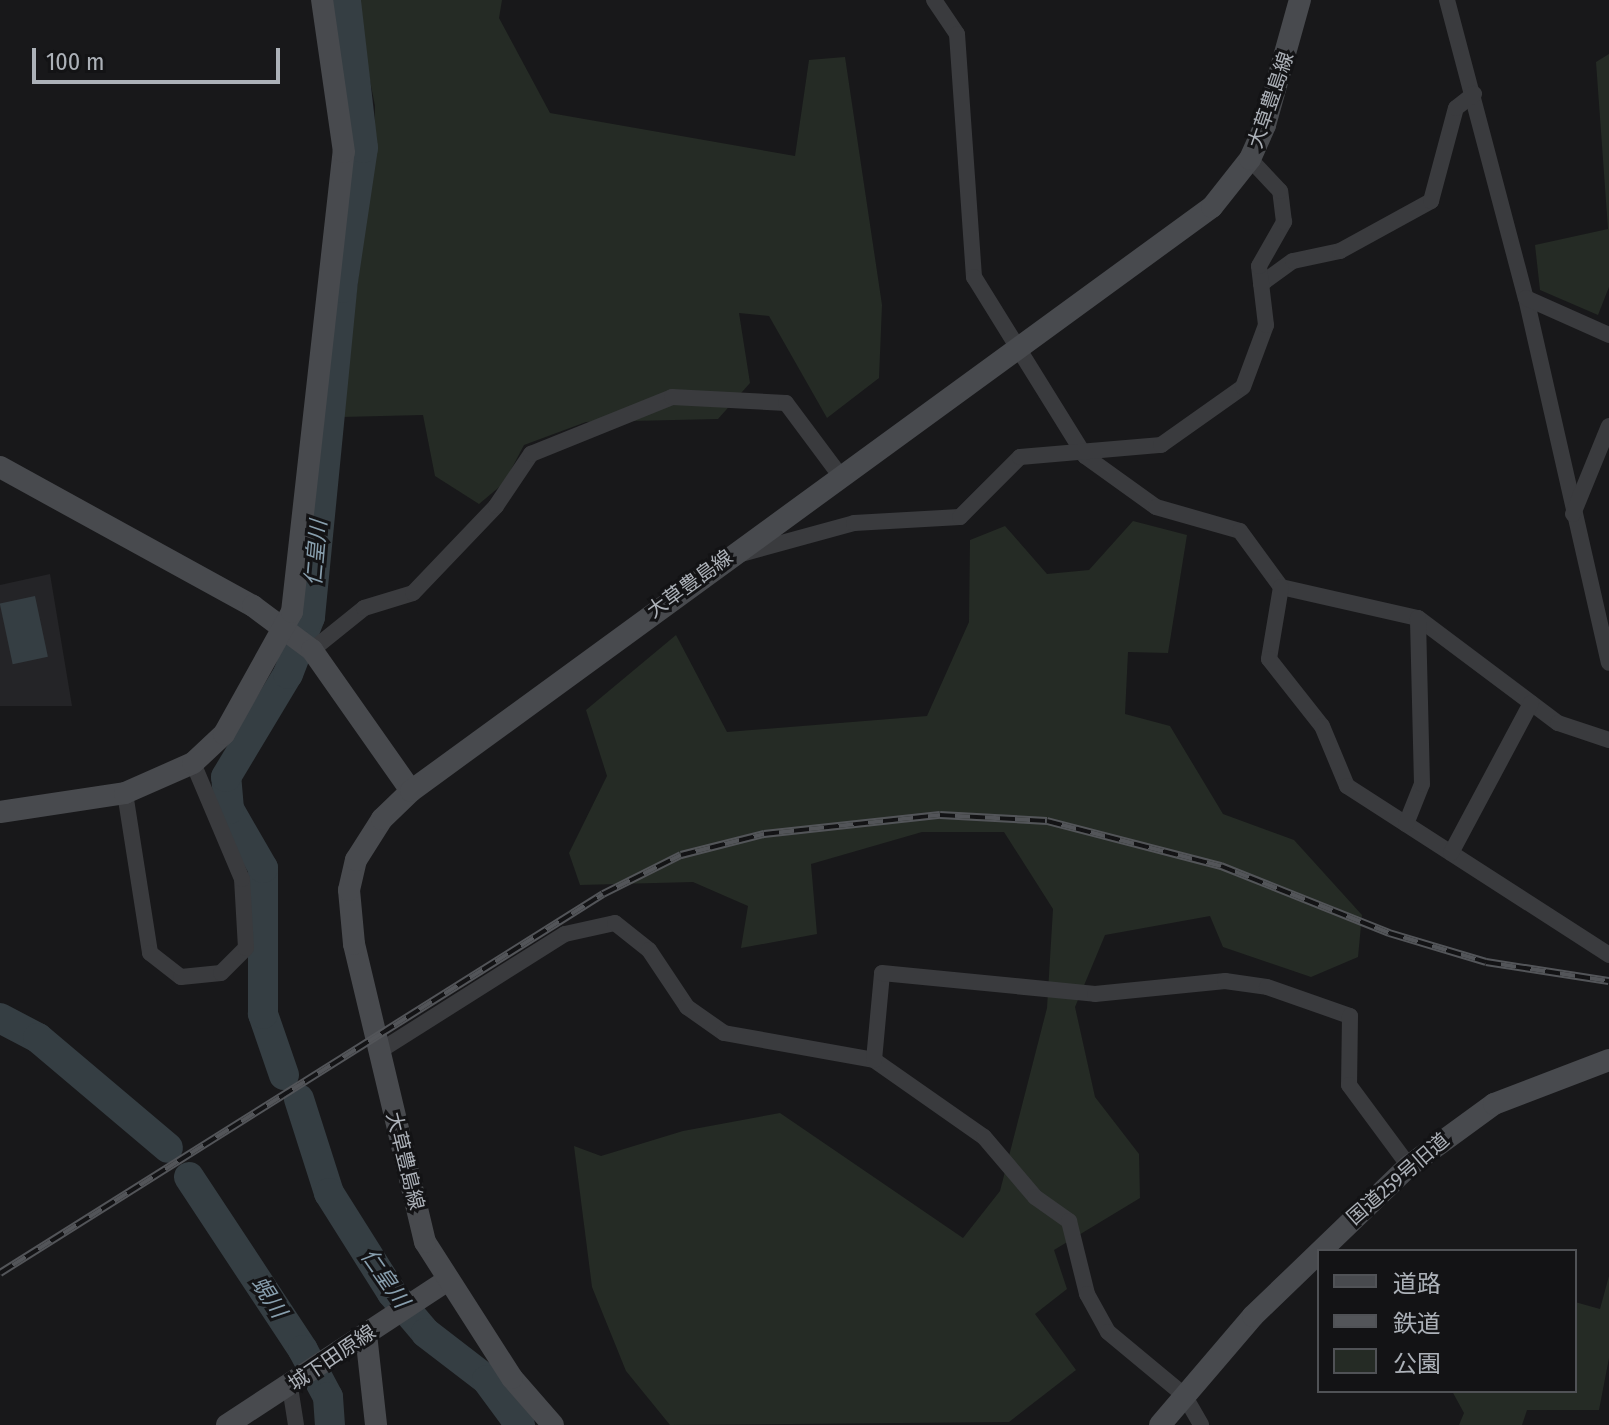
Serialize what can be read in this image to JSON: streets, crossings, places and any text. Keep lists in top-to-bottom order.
{
  "streets": {
    "street": ["大草豊島線", "国道259号旧道", "城下田原線"]
  },
  "crossings": [
    ["大草豊島線", "城下田原線"]
  ],
  "water": ["仁皇川", "蜆川"],
  "legend": ["道路", "鉄道", "公園"],
  "scale_bar": "100 m"
}
